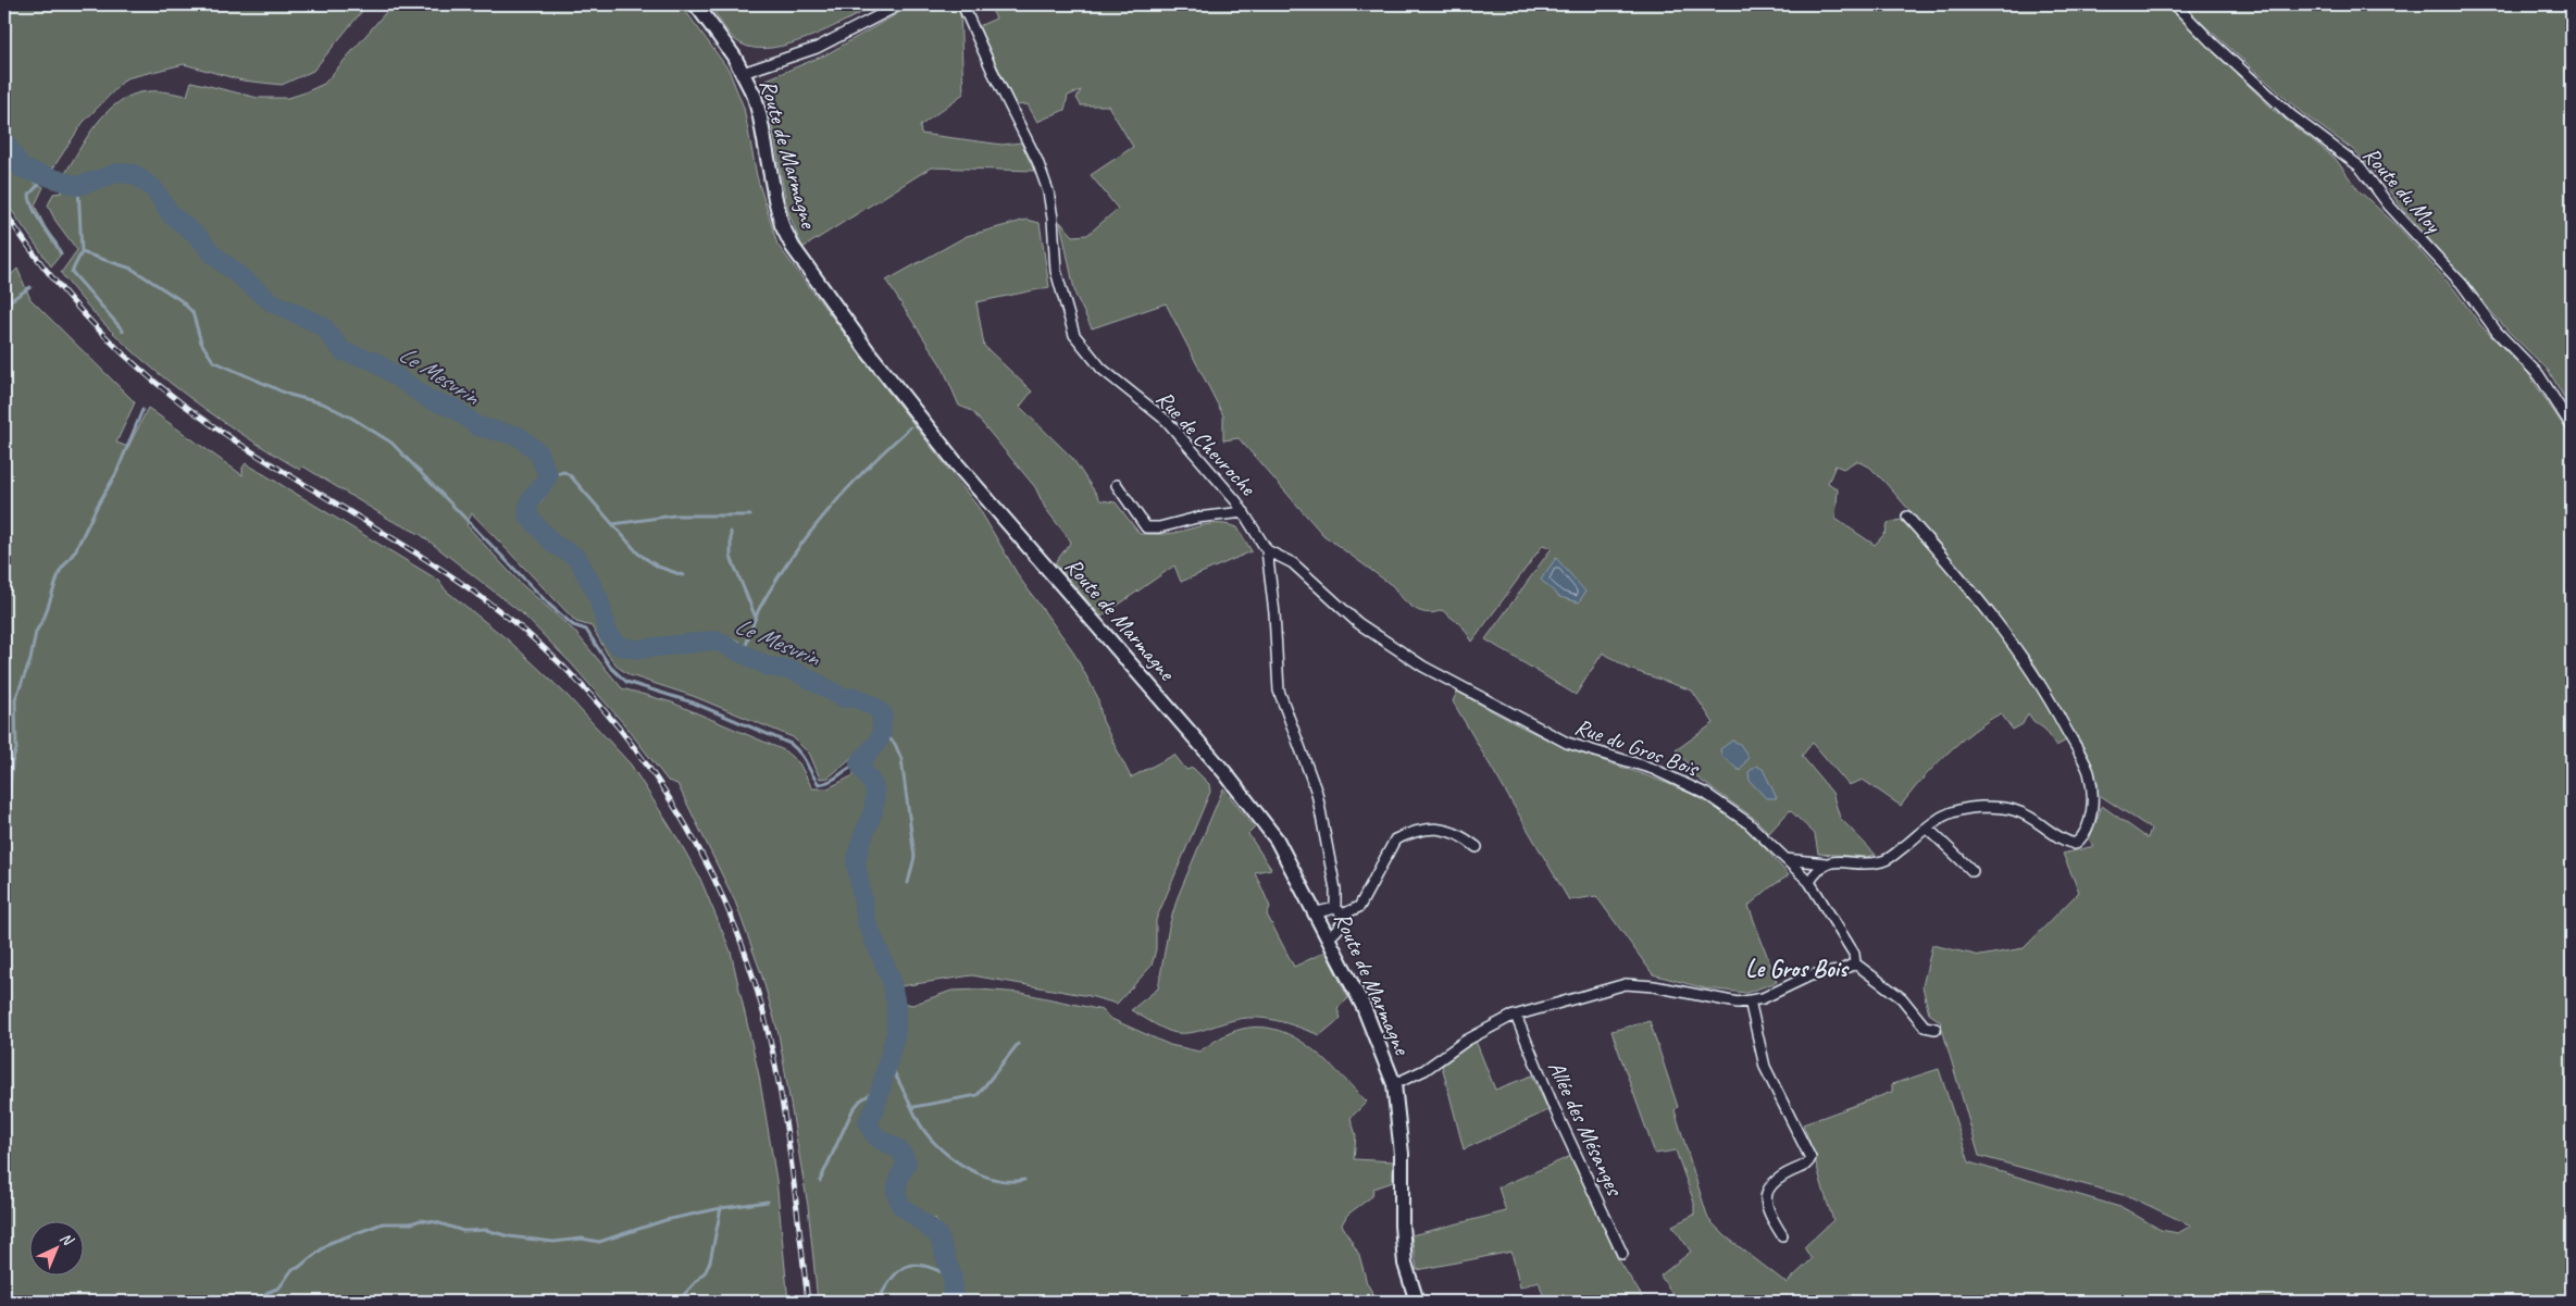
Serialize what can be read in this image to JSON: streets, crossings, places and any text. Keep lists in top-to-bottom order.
{
  "streets": {
    "main road": ["Route de Marmagne"],
    "street": [
      "Route du Moy",
      "Rue de Chevroche",
      "Rue du Gros Bois",
      "Allée des Mésanges"
    ]
  },
  "crossings": [
    ["Rue de Chevroche", "Rue du Gros Bois"]
  ],
  "districts": ["Le Gros Bois"],
  "water": ["Le Mesvrin"],
  "north": "top right"
}
